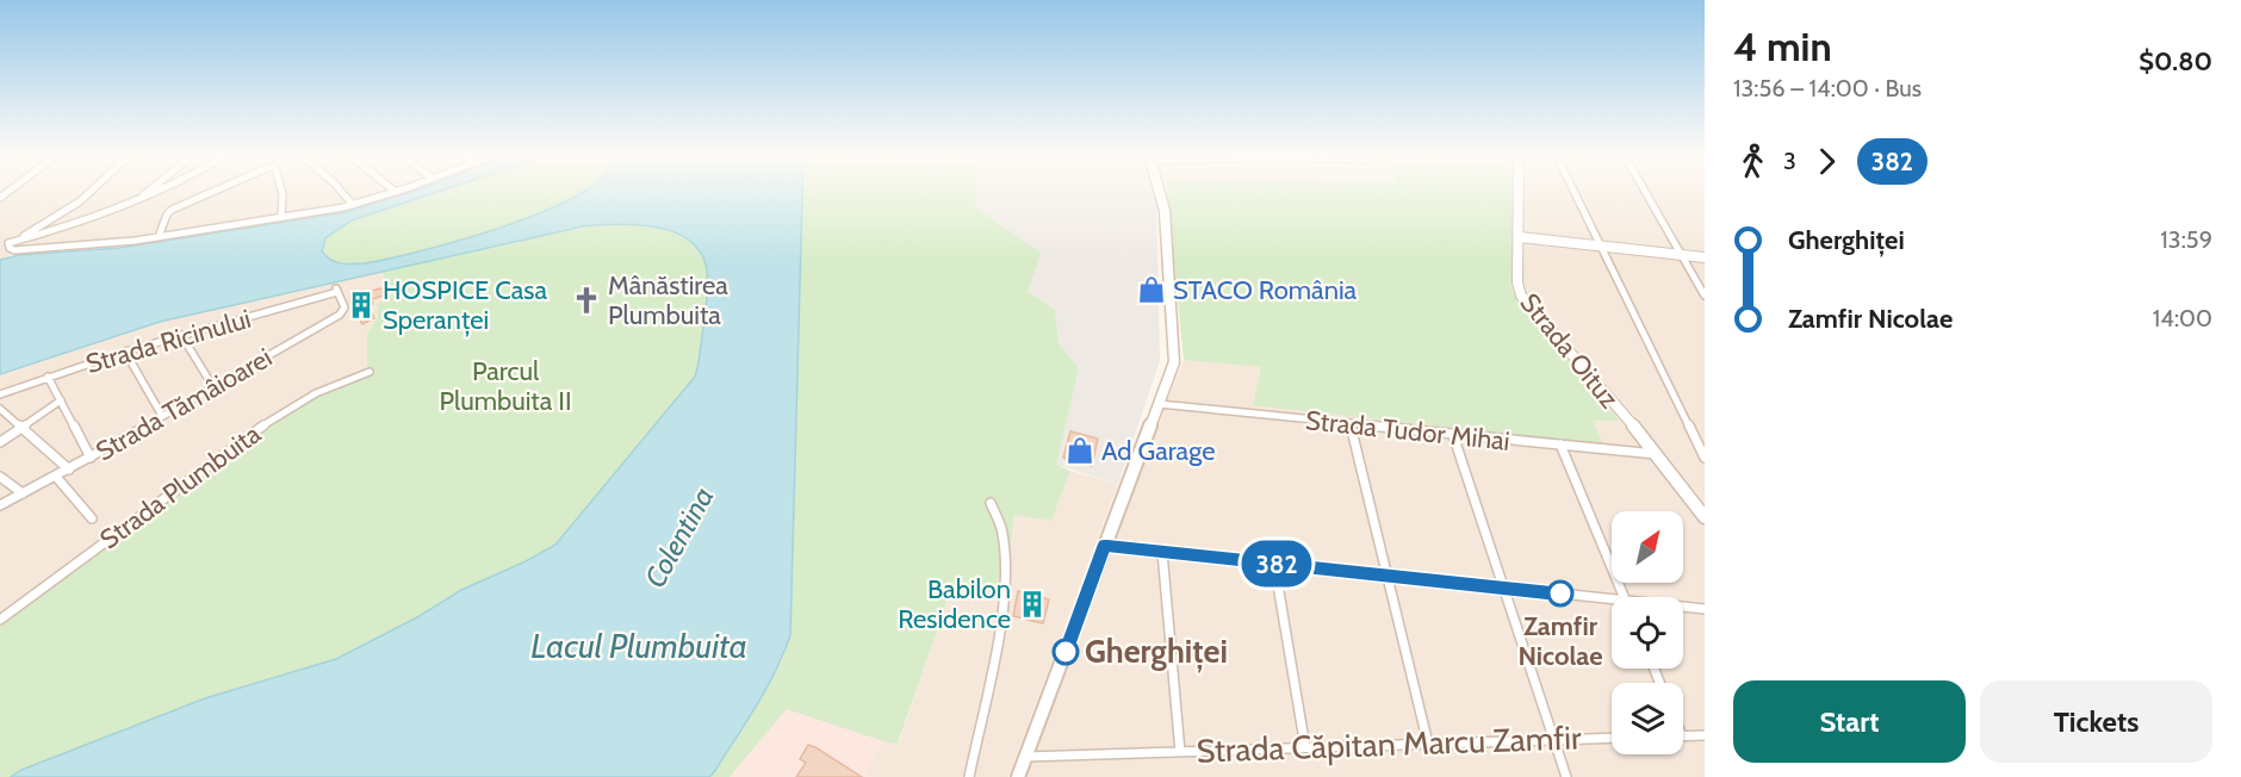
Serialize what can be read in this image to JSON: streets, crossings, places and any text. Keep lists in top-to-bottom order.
{
  "streets": {
    "street": [
      "Strada Ricinului",
      "Strada Oituz",
      "Strada Tămâioarei",
      "Strada Tudor Mihai",
      "Strada Plumbuita",
      "Strada Căpitan Marcu Zamfir"
    ]
  },
  "crossings": [
    ["Strada Ricinului", "Strada Tămâioarei"],
    ["Strada Oituz", "Strada Tudor Mihai"]
  ],
  "water": ["Colentina", "Lacul Plumbuita"],
  "parks": ["Parcul Plumbuita II"],
  "places": {
    "shop": ["STACO România", "Ad Garage"],
    "church": ["Mânăstirea Plumbuita"],
    "building": ["HOSPICE Casa Speranței", "Babilon Residence"],
    "other": ["Zamfir Nicolae", "Gherghiței"]
  },
  "lines": ["bus line 382"],
  "north": "top right",
  "page": {
    "on_map": "382",
    "heading": ["4 min", "13:56 – 14:00 · Bus", "$0.80"],
    "legs": ["3", "382"],
    "list": [
      {
        "name": "Gherghiței",
        "value": "13:59"
      },
      {
        "name": "Zamfir Nicolae",
        "value": "14:00"
      }
    ],
    "buttons": ["Start", "Tickets"]
  }
}
